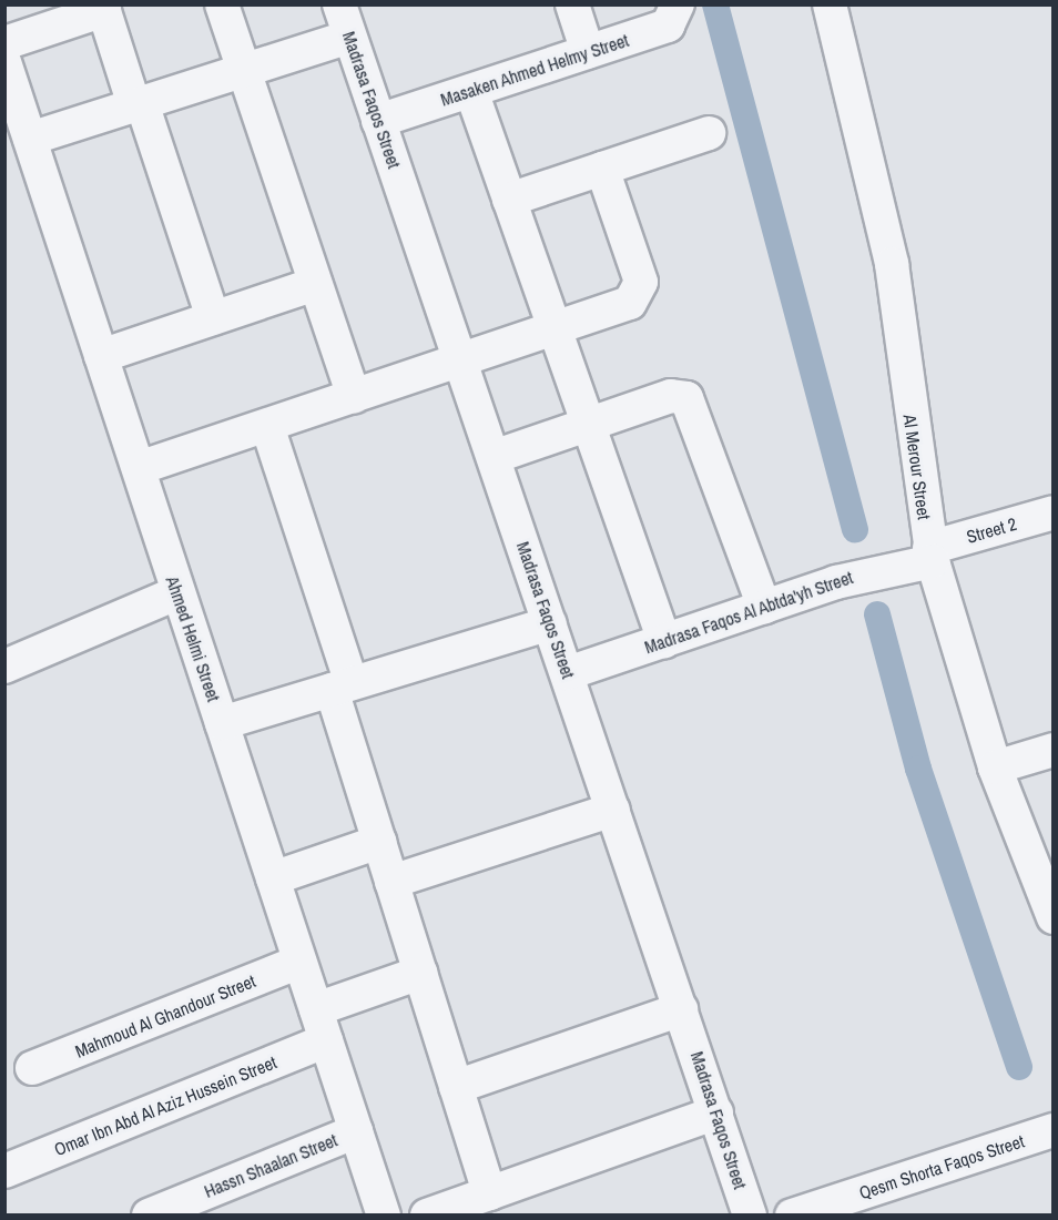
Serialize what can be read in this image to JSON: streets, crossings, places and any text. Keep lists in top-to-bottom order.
{
  "streets": {
    "street": [
      "Masaken Ahmed Helmy Street",
      "Madrasa Faqos Street",
      "Al Merour Street",
      "Street 2",
      "Madrasa Faqos Al Abtda'yh Street",
      "Ahmed Helmi Street",
      "Mahmoud Al Ghandour Street",
      "Omar Ibn Abd Al Aziz Hussein Street",
      "Hassn Shaalan Street",
      "Qesm Shorta Faqos Street"
    ]
  },
  "crossings": [
    ["Masaken Ahmed Helmy Street", "Madrasa Faqos Street"],
    ["Madrasa Faqos Street", "Madrasa Faqos Al Abtda'yh Street"],
    ["Al Merour Street", "Street 2"],
    ["Al Merour Street", "Madrasa Faqos Al Abtda'yh Street"],
    ["Street 2", "Madrasa Faqos Al Abtda'yh Street"],
    ["Ahmed Helmi Street", "Mahmoud Al Ghandour Street"],
    ["Ahmed Helmi Street", "Omar Ibn Abd Al Aziz Hussein Street"],
    ["Ahmed Helmi Street", "Hassn Shaalan Street"]
  ]
}
